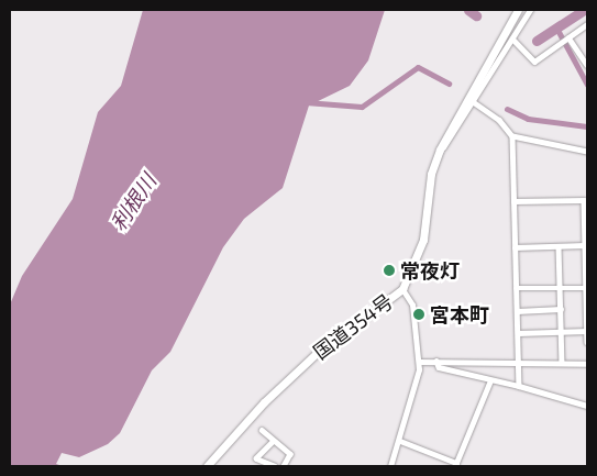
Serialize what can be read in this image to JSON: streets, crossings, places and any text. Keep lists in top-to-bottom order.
{
  "streets": {
    "highway": ["国道354号"]
  },
  "water": ["利根川"],
  "places": ["常夜灯", "宮本町"]
}
